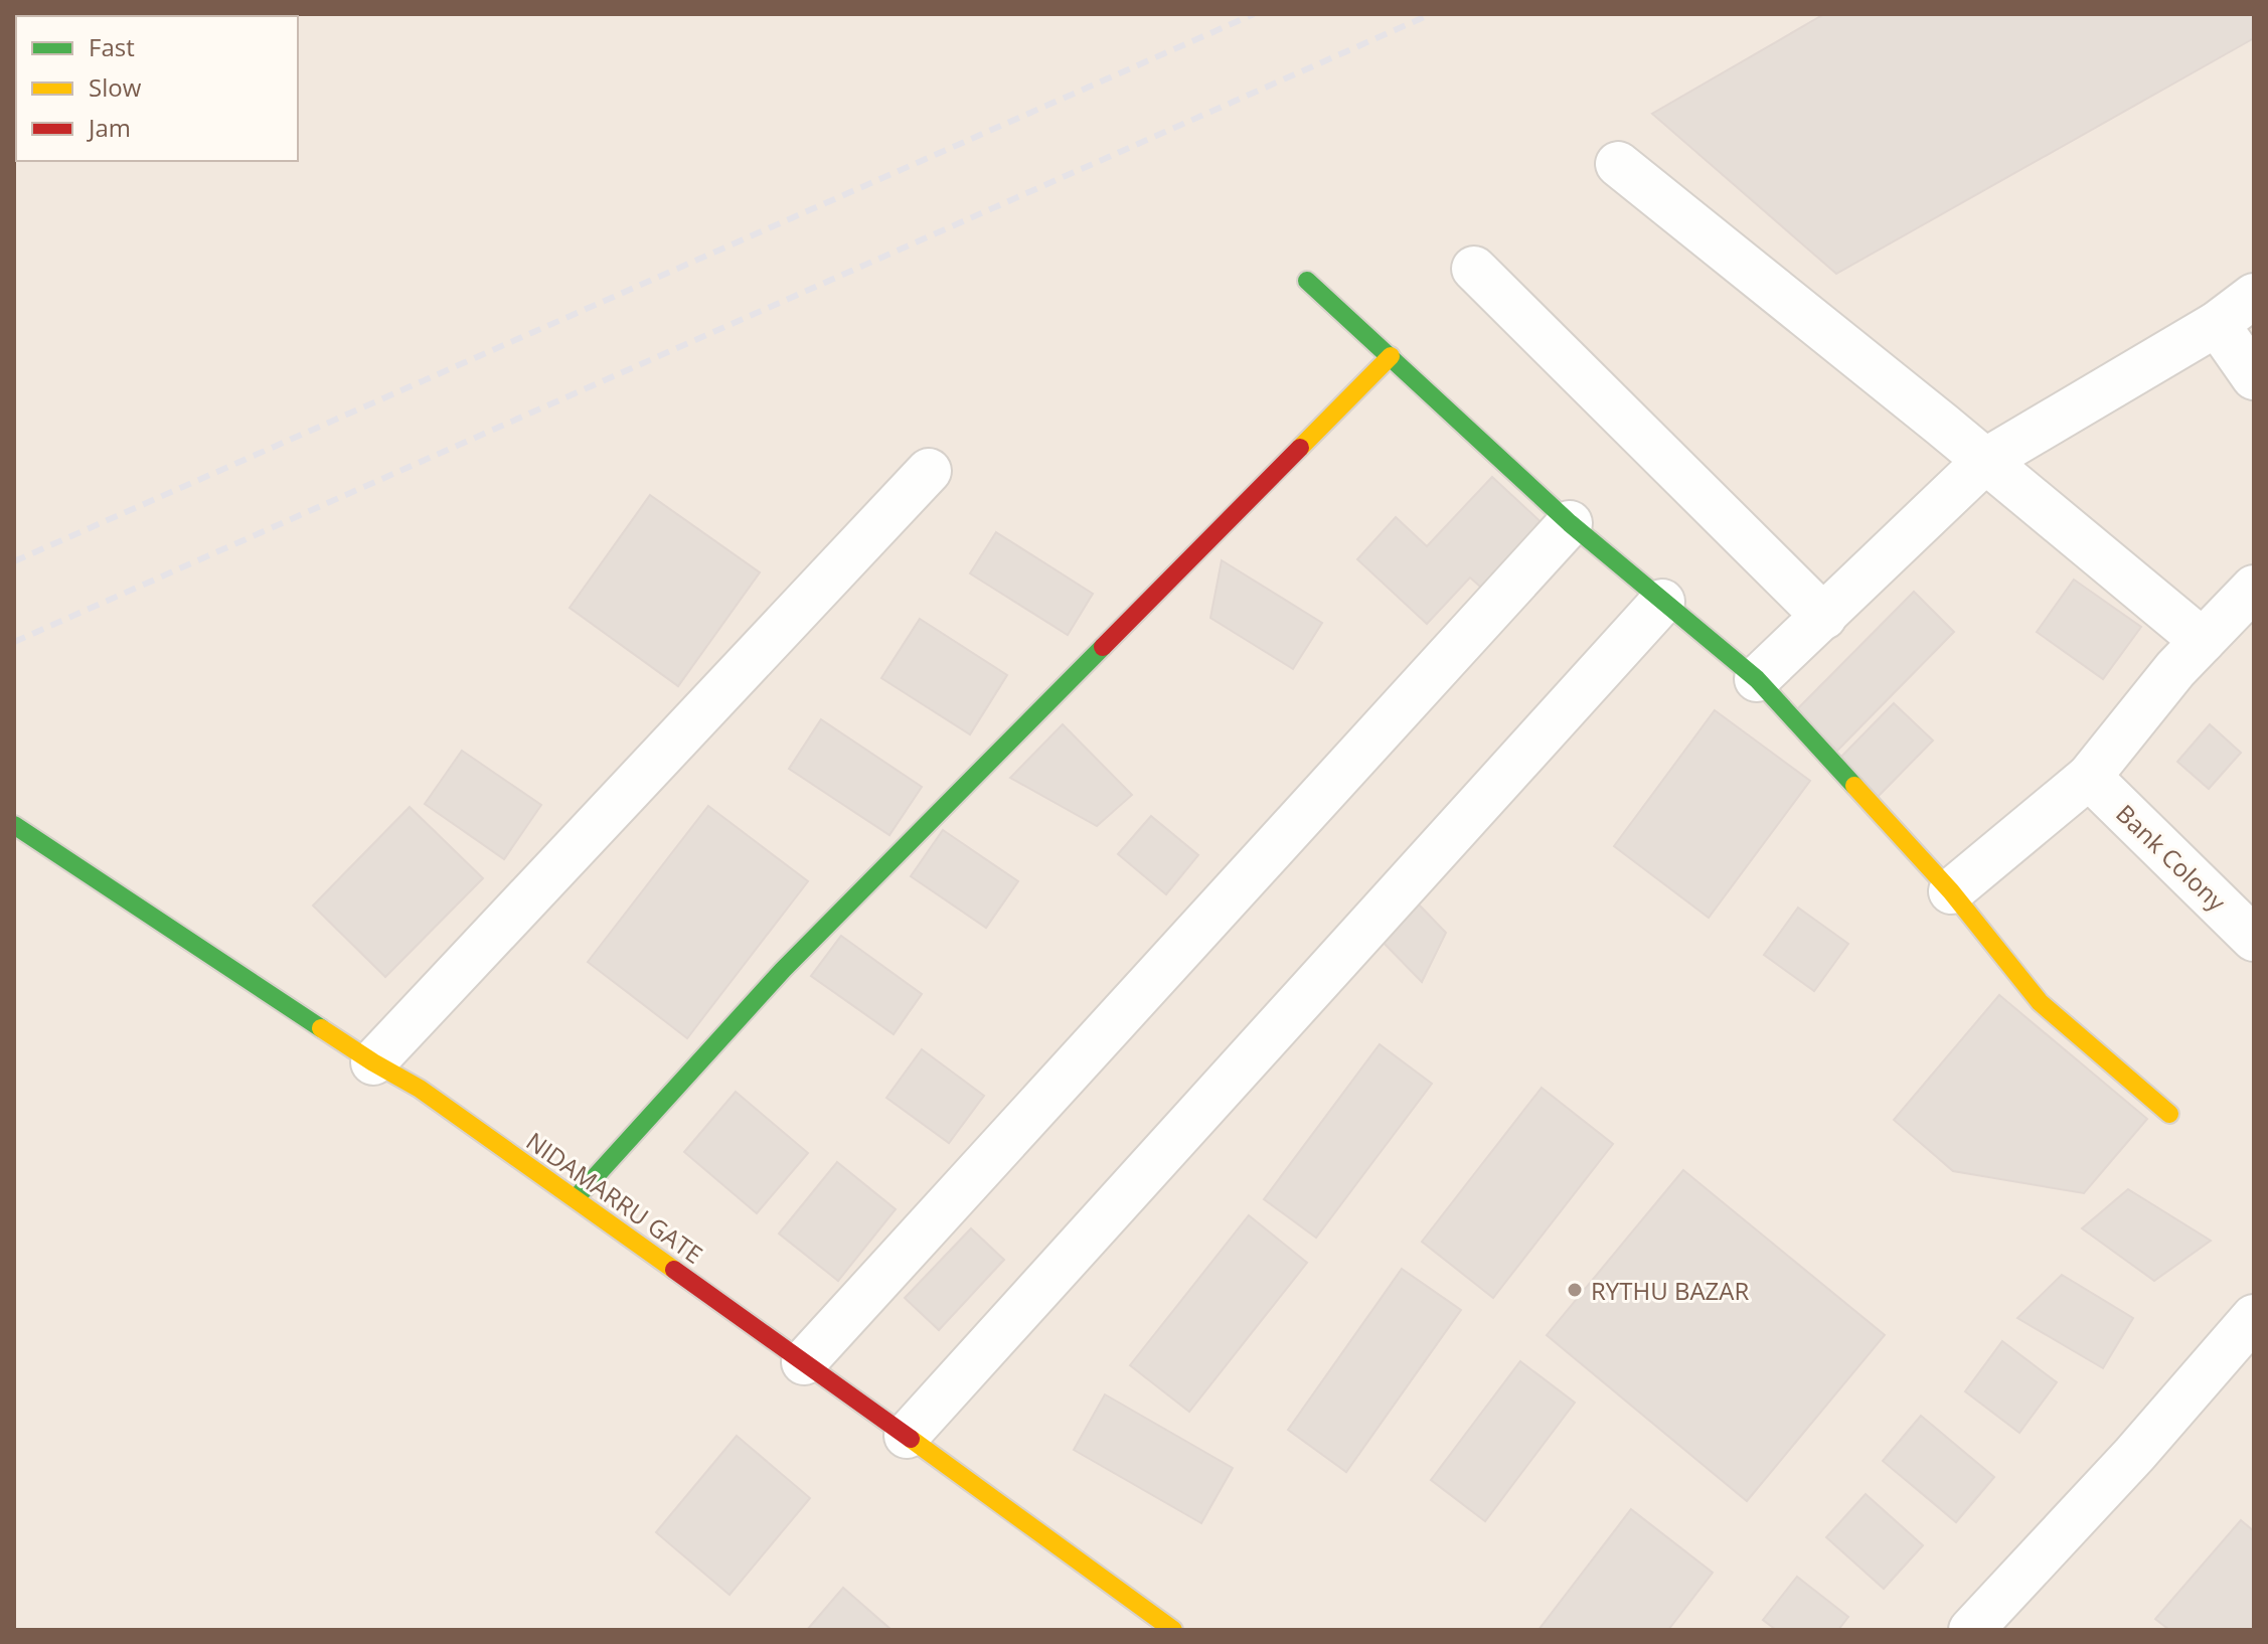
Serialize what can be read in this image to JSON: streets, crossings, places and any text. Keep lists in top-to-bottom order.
{
  "streets": {
    "street": ["Bank Colony", "NIDAMARRU GATE"]
  },
  "places": ["RYTHU BAZAR"],
  "legend": ["Fast", "Slow", "Jam"]
}
